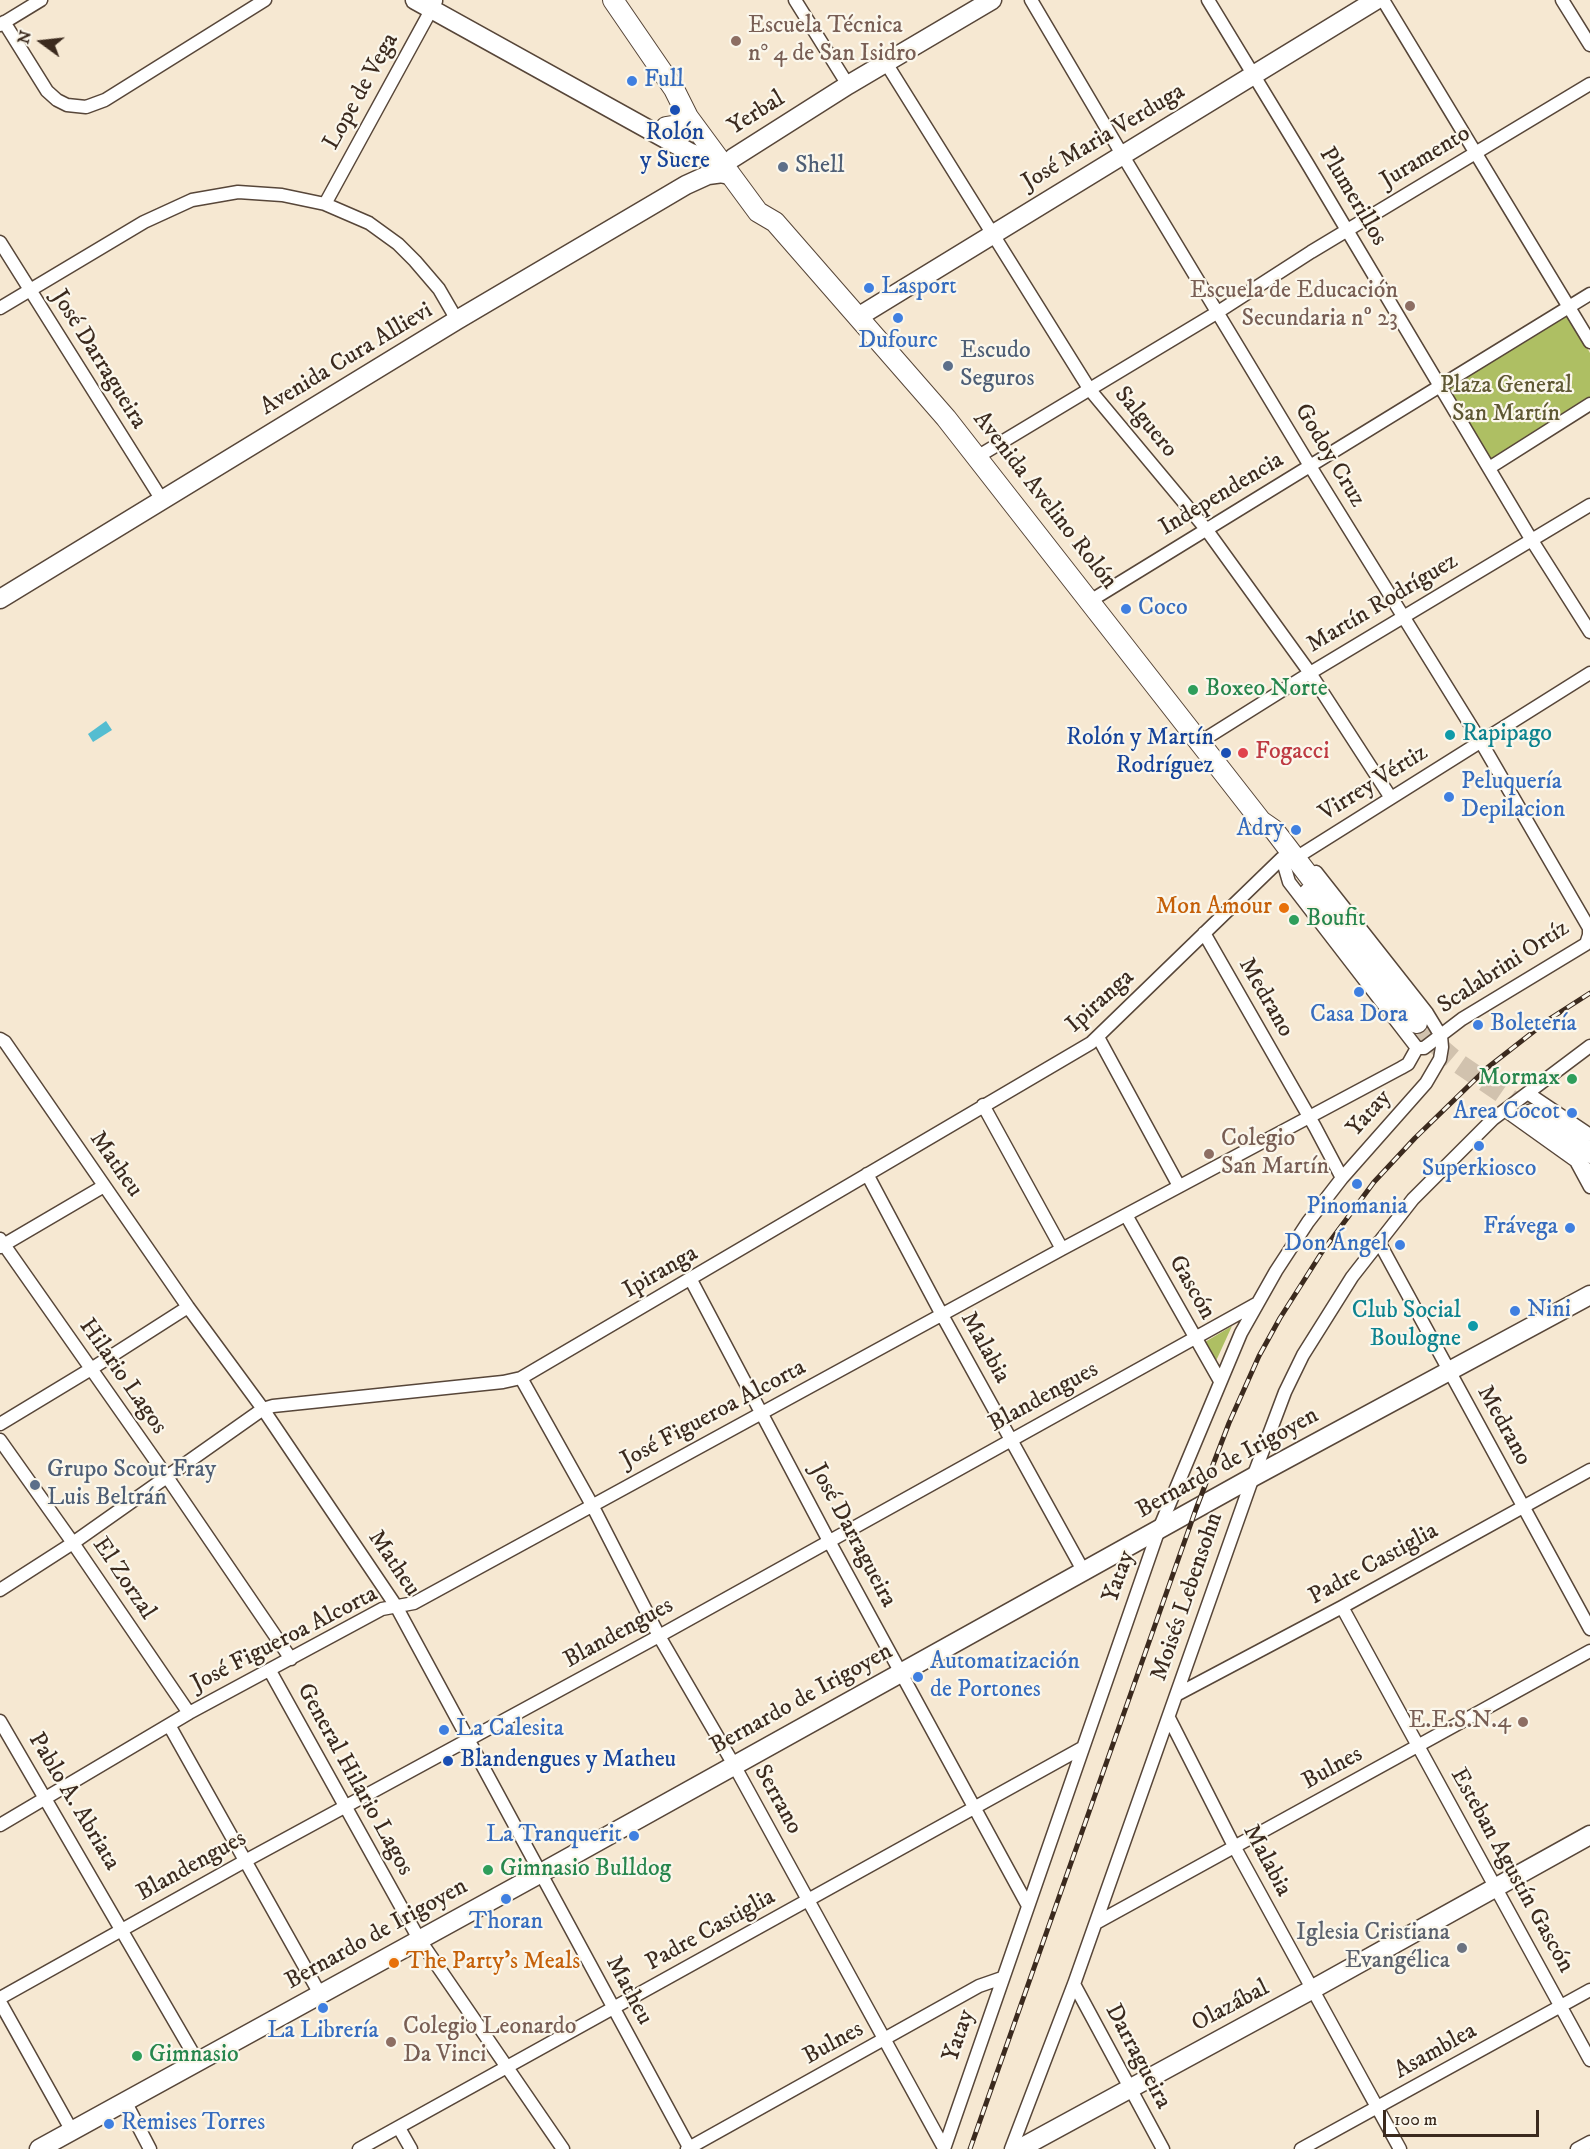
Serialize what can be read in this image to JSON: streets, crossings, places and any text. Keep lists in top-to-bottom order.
{
  "streets": {
    "main road": ["Avenida Avelino Rolón"],
    "street": [
      "Lope de Vega",
      "Yerbal",
      "José Maria Verduga",
      "Juramento",
      "Plumerillos",
      "José Darragueira",
      "Avenida Cura Allievi",
      "Salguero",
      "Godoy Cruz",
      "Independencia",
      "Martín Rodríguez",
      "Virrey Vértiz",
      "Scalabrini Ortíz",
      "Medrano",
      "Ipiranga",
      "Yatay",
      "Matheu",
      "Gascón",
      "Malabia",
      "Hilario Lagos",
      "Blandengues",
      "José Figueroa Alcorta",
      "Bernardo de Irigoyen",
      "Padre Castiglia",
      "El Zorzal",
      "Moisés Lebensohn",
      "Bulnes",
      "General Hilario Lagos",
      "Serrano",
      "Pablo A. Abriata",
      "Esteban Agustín Gascón",
      "Olazábal",
      "Asamblea",
      "Darragueira"
    ]
  },
  "crossings": [
    ["Yerbal", "Avenida Cura Allievi"],
    ["Yerbal", "Salguero"],
    ["Yerbal", "Avenida Avelino Rolón"],
    ["José Maria Verduga", "Plumerillos"],
    ["José Maria Verduga", "Salguero"],
    ["José Maria Verduga", "Godoy Cruz"],
    ["José Maria Verduga", "Avenida Avelino Rolón"],
    ["Juramento", "Plumerillos"],
    ["Juramento", "Salguero"],
    ["Juramento", "Godoy Cruz"],
    ["Juramento", "Avenida Avelino Rolón"],
    ["Plumerillos", "Independencia"],
    ["Plumerillos", "Martín Rodríguez"],
    ["José Darragueira", "Avenida Cura Allievi"],
    ["José Darragueira", "Ipiranga"],
    ["José Darragueira", "Yatay"],
    ["José Darragueira", "Blandengues"],
    ["José Darragueira", "José Figueroa Alcorta"],
    ["José Darragueira", "Bernardo de Irigoyen"],
    ["José Darragueira", "Padre Castiglia"],
    ["Avenida Cura Allievi", "Avenida Avelino Rolón"],
    ["Salguero", "Independencia"],
    ["Salguero", "Martín Rodríguez"],
    ["Salguero", "Virrey Vértiz"],
    ["Godoy Cruz", "Independencia"],
    ["Godoy Cruz", "Martín Rodríguez"],
    ["Godoy Cruz", "Virrey Vértiz"],
    ["Godoy Cruz", "Scalabrini Ortíz"],
    ["Independencia", "Avenida Avelino Rolón"],
    ["Avenida Avelino Rolón", "Martín Rodríguez"],
    ["Avenida Avelino Rolón", "Virrey Vértiz"],
    ["Avenida Avelino Rolón", "Scalabrini Ortíz"],
    ["Avenida Avelino Rolón", "Ipiranga"],
    ["Avenida Avelino Rolón", "Yatay"],
    ["Avenida Avelino Rolón", "José Figueroa Alcorta"],
    ["Virrey Vértiz", "Ipiranga"],
    ["Scalabrini Ortíz", "Yatay"],
    ["Scalabrini Ortíz", "José Figueroa Alcorta"],
    ["Medrano", "Ipiranga"],
    ["Medrano", "Yatay"],
    ["Medrano", "José Figueroa Alcorta"],
    ["Medrano", "Bernardo de Irigoyen"],
    ["Medrano", "Padre Castiglia"],
    ["Medrano", "Moisés Lebensohn"],
    ["Ipiranga", "Matheu"],
    ["Ipiranga", "Malabia"],
    ["Ipiranga", "Hilario Lagos"],
    ["Ipiranga", "El Zorzal"],
    ["Ipiranga", "Serrano"],
    ["Yatay", "Gascón"],
    ["Yatay", "Blandengues"],
    ["Yatay", "José Figueroa Alcorta"],
    ["Yatay", "Bernardo de Irigoyen"],
    ["Yatay", "Padre Castiglia"],
    ["Yatay", "Bulnes"],
    ["Yatay", "Serrano"],
    ["Matheu", "Blandengues"],
    ["Matheu", "José Figueroa Alcorta"],
    ["Matheu", "Bernardo de Irigoyen"],
    ["Matheu", "Padre Castiglia"],
    ["Matheu", "Bulnes"],
    ["Gascón", "Blandengues"],
    ["Gascón", "José Figueroa Alcorta"],
    ["Malabia", "Blandengues"],
    ["Malabia", "José Figueroa Alcorta"],
    ["Malabia", "Bernardo de Irigoyen"],
    ["Malabia", "Moisés Lebensohn"],
    ["Malabia", "Bulnes"],
    ["Malabia", "Olazábal"],
    ["Malabia", "Asamblea"],
    ["Hilario Lagos", "José Figueroa Alcorta"],
    ["Blandengues", "General Hilario Lagos"],
    ["Blandengues", "Serrano"],
    ["Blandengues", "Pablo A. Abriata"],
    ["José Figueroa Alcorta", "El Zorzal"],
    ["José Figueroa Alcorta", "General Hilario Lagos"],
    ["José Figueroa Alcorta", "Serrano"],
    ["José Figueroa Alcorta", "Pablo A. Abriata"],
    ["Bernardo de Irigoyen", "Moisés Lebensohn"],
    ["Bernardo de Irigoyen", "General Hilario Lagos"],
    ["Bernardo de Irigoyen", "Serrano"],
    ["Bernardo de Irigoyen", "Pablo A. Abriata"],
    ["Padre Castiglia", "Moisés Lebensohn"],
    ["Padre Castiglia", "General Hilario Lagos"],
    ["Padre Castiglia", "Serrano"],
    ["Padre Castiglia", "Esteban Agustín Gascón"],
    ["Moisés Lebensohn", "Bulnes"],
    ["Moisés Lebensohn", "Darragueira"],
    ["Bulnes", "Serrano"],
    ["Bulnes", "Esteban Agustín Gascón"],
    ["Esteban Agustín Gascón", "Olazábal"],
    ["Esteban Agustín Gascón", "Asamblea"],
    ["Olazábal", "Darragueira"]
  ],
  "parks": ["Plaza General San Martín"],
  "places": [
    "Escuela Técnica n° 4 de San Isidro",
    "Full",
    "Rolón y Sucre",
    "Shell",
    "Lasport",
    "Escuela de Educación Secundaria nº 23",
    "Dufourc",
    "Escudo Seguros",
    "Coco",
    "Boxeo Norte",
    "Rapipago",
    "Rolón y Martín Rodríguez",
    "Fogacci",
    "Peluquería Depilacion",
    "Adry",
    "Mon Amour",
    "Boufit",
    "Casa Dora",
    "Boletería",
    "Mormax",
    "Area Cocot",
    "Superkiosco",
    "Colegio San Martín",
    "Pinomania",
    "Frávega",
    "Don Ángel",
    "Nini",
    "Club Social Boulogne",
    "Grupo Scout Fray Luis Beltrán",
    "Automatización de Portones",
    "E.E.S.N.4",
    "La Calesita",
    "Blandengues y Matheu",
    "La Tranquerit",
    "Gimnasio Bulldog",
    "Thoran",
    "Iglesia Cristiana Evangélica",
    "The Party's Meals",
    "La Librería",
    "Colegio Leonardo Da Vinci",
    "Gimnasio",
    "Remises Torres"
  ],
  "scale_bar": "100 m",
  "north": "left"
}
